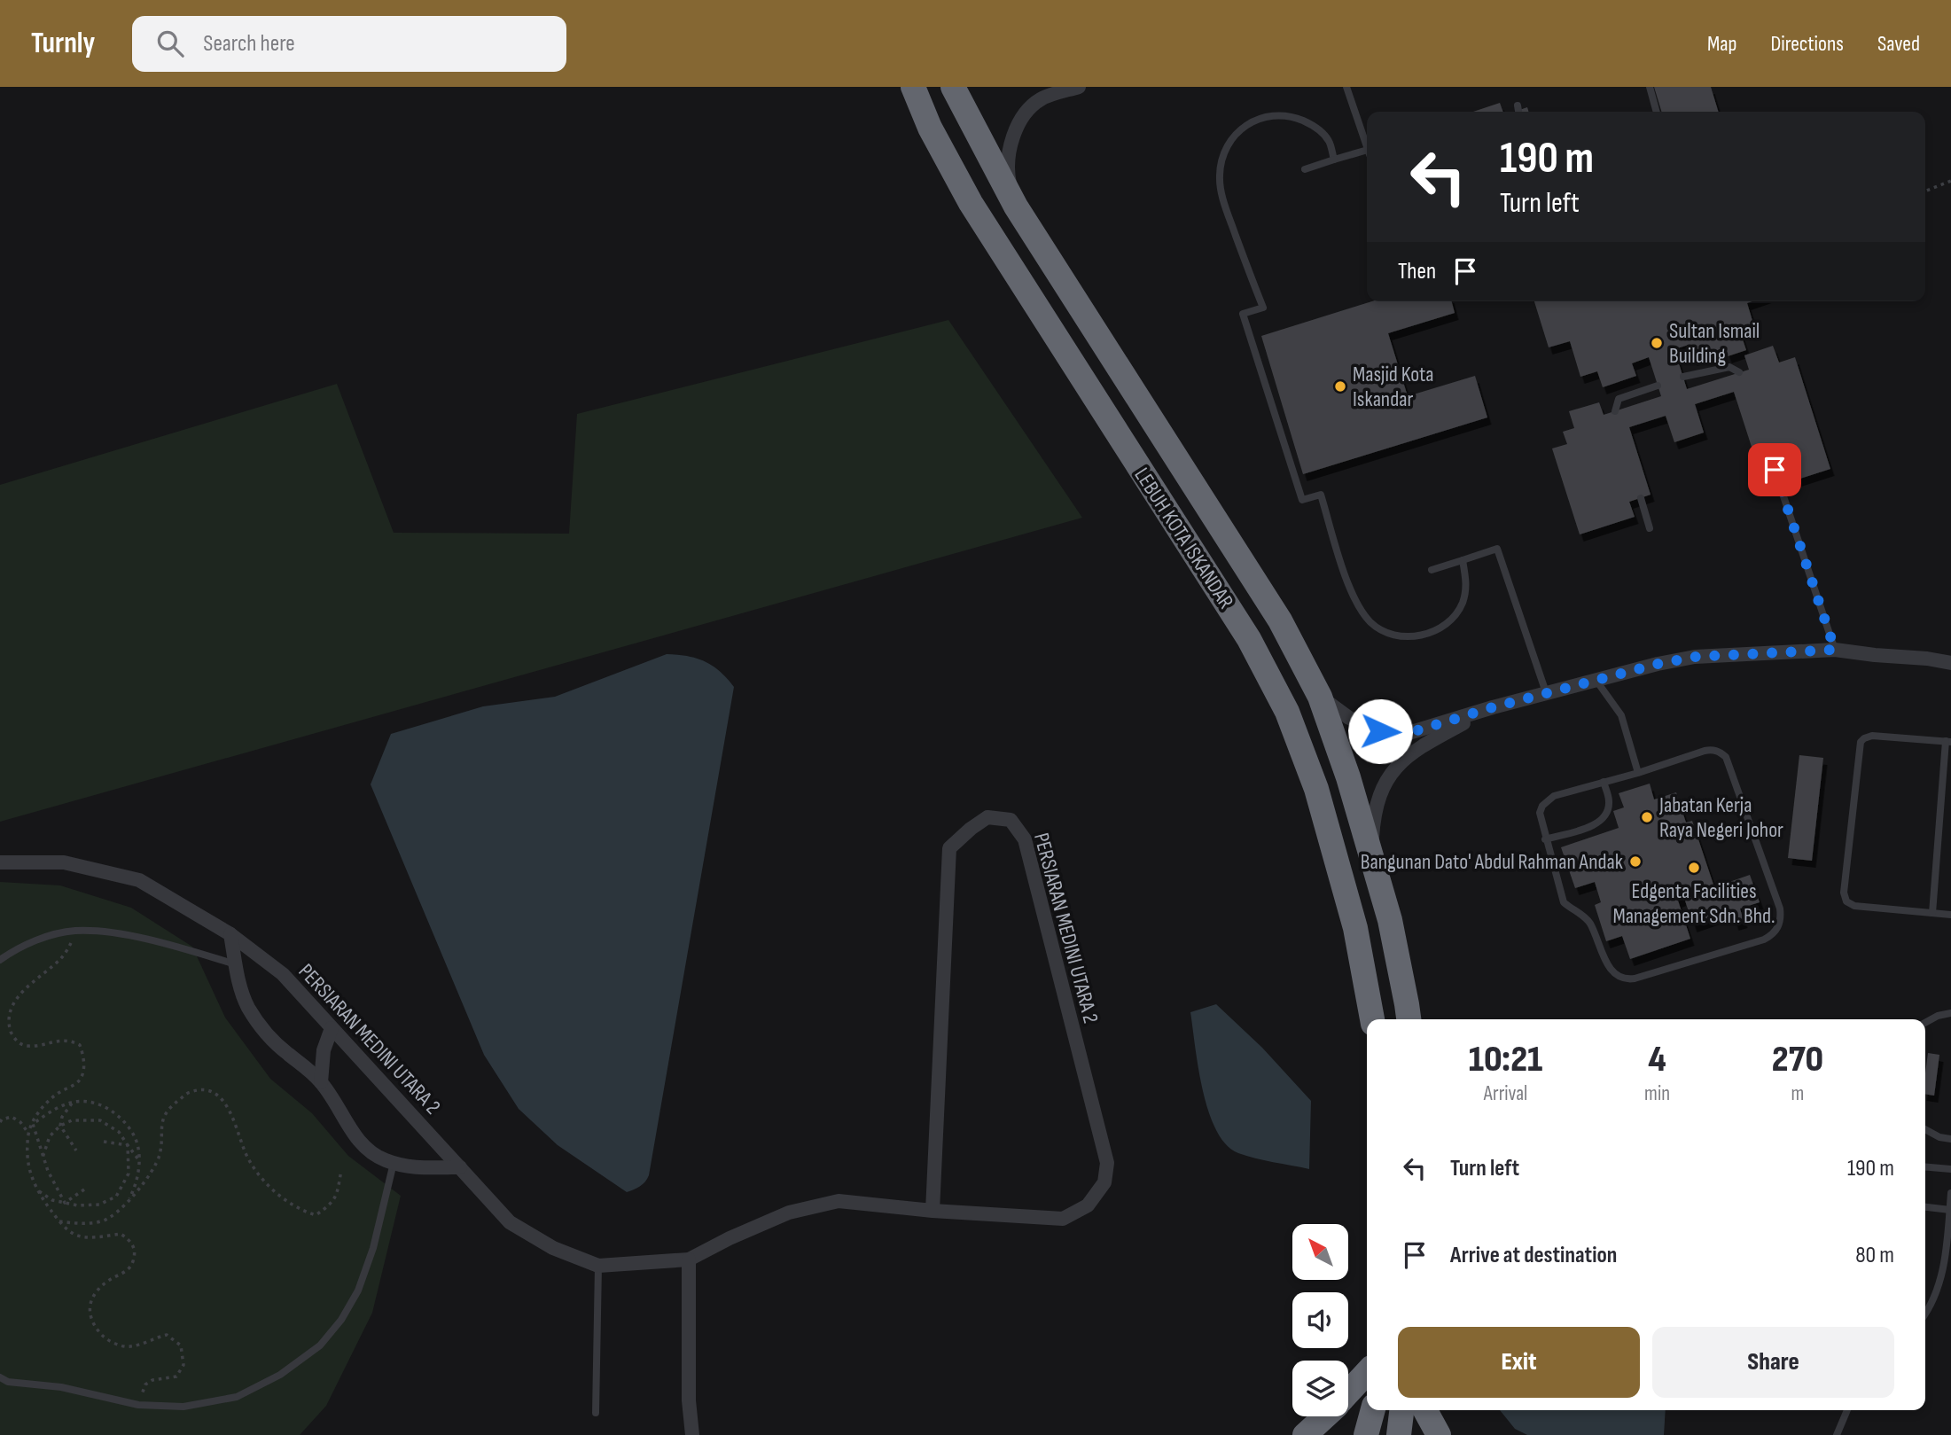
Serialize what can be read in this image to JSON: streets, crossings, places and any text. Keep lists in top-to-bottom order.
{
  "streets": {
    "highway": ["LEBUH KOTA ISKANDAR"],
    "street": ["PERSIARAN MEDINI UTARA 2"]
  },
  "places": [
    "Sultan Ismail Building",
    "Masjid Kota Iskandar",
    "Jabatan Kerja Raya Negeri Johor",
    "Bangunan Dato' Abdul Rahman Andak",
    "Edgenta Facilities Management Sdn. Bhd."
  ],
  "north": "top left",
  "page": {
    "header": "Turnly",
    "search": "Search here",
    "nav": ["Map", "Directions", "Saved"],
    "turn": ["190 m", "Turn left"],
    "then": "Then",
    "eta": [
      "10:21",
      "Arrival",
      "4",
      "min",
      "270",
      "m"
    ],
    "list": [
      {
        "name": "Turn left",
        "value": "190 m"
      },
      {
        "name": "Arrive at destination",
        "value": "80 m"
      }
    ],
    "buttons": ["Exit", "Share"]
  }
}
